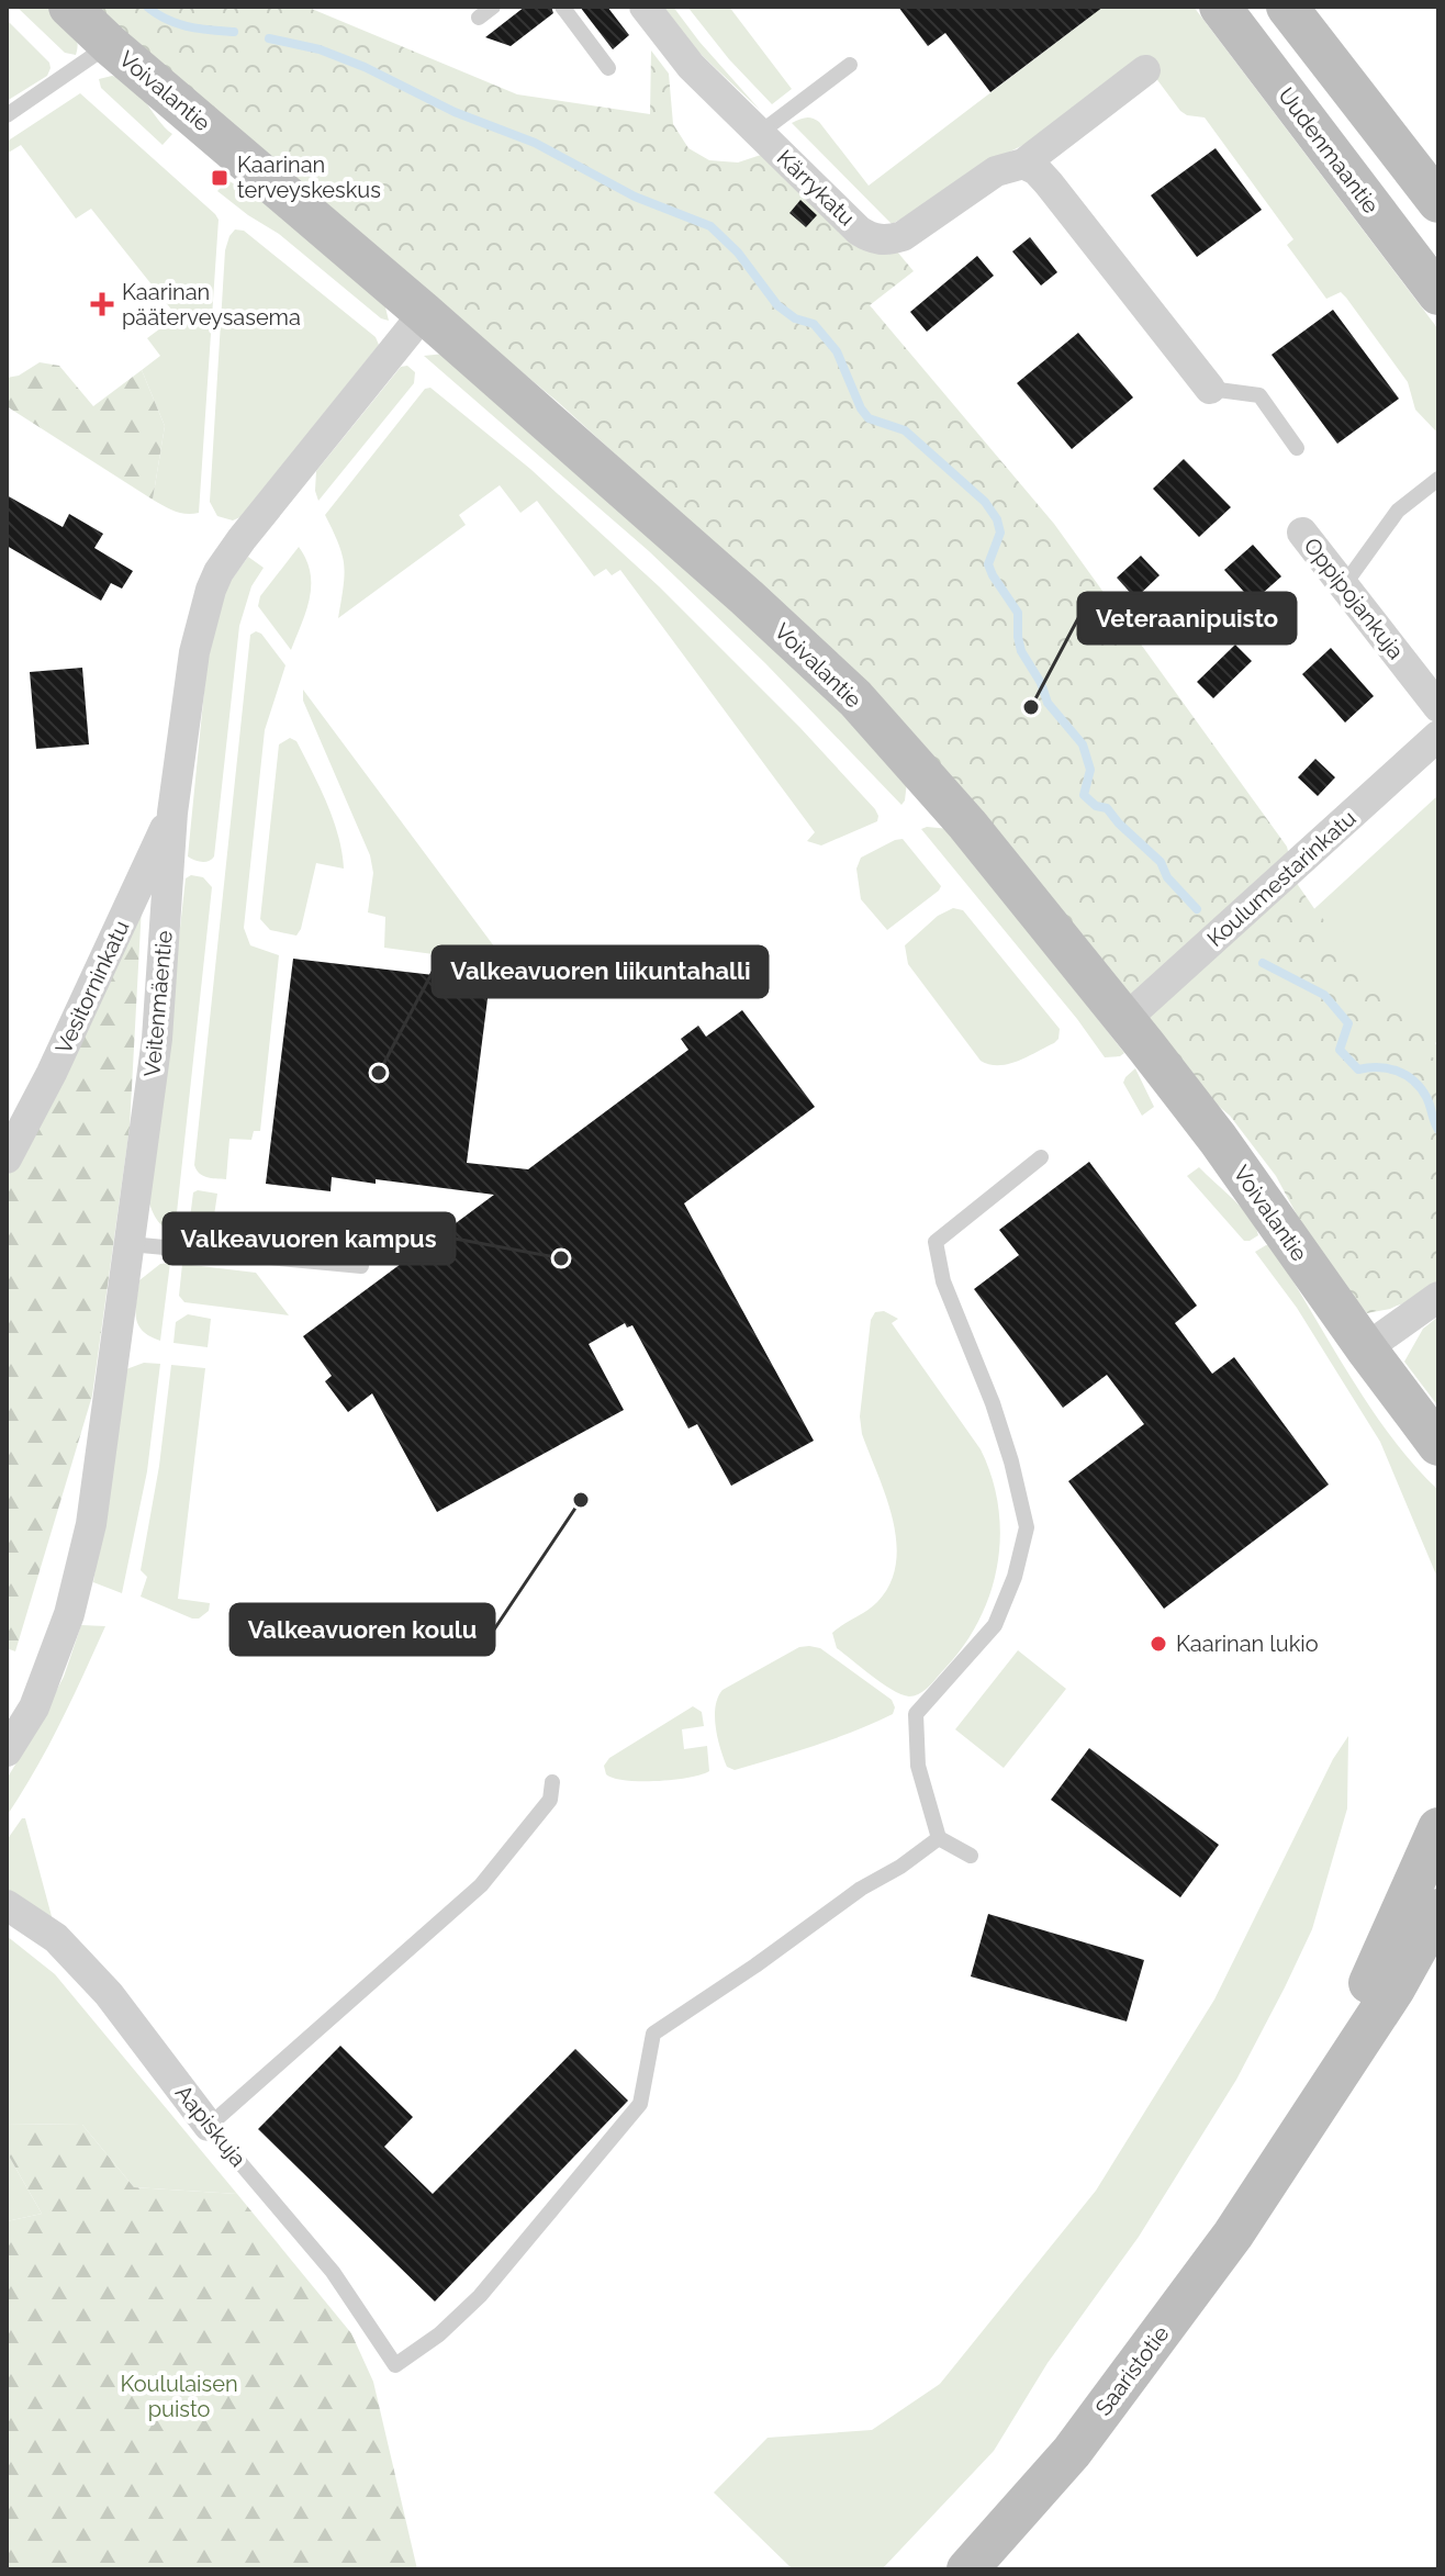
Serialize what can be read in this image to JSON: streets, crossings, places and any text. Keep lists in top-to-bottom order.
{
  "streets": {
    "street": [
      "Voivalantie",
      "Uudenmaantie",
      "Kärrykatu",
      "Oppipojankuja",
      "Koulumestarinkatu",
      "Vesitorninkatu",
      "Veitenmäentie",
      "Aapiskuja",
      "Saaristotie"
    ]
  },
  "crossings": [
    ["Voivalantie", "Koulumestarinkatu"],
    ["Voivalantie", "Veitenmäentie"],
    ["Vesitorninkatu", "Veitenmäentie"]
  ],
  "parks": ["Koululaisen puisto"],
  "places": {
    "transit": ["Kaarinan terveyskeskus"],
    "health": ["Kaarinan pääterveysasema"],
    "other": [
      "Veteraanipuisto",
      "Valkeavuoren liikuntahalli",
      "Valkeavuoren kampus",
      "Valkeavuoren koulu",
      "Kaarinan lukio"
    ]
  }
}
